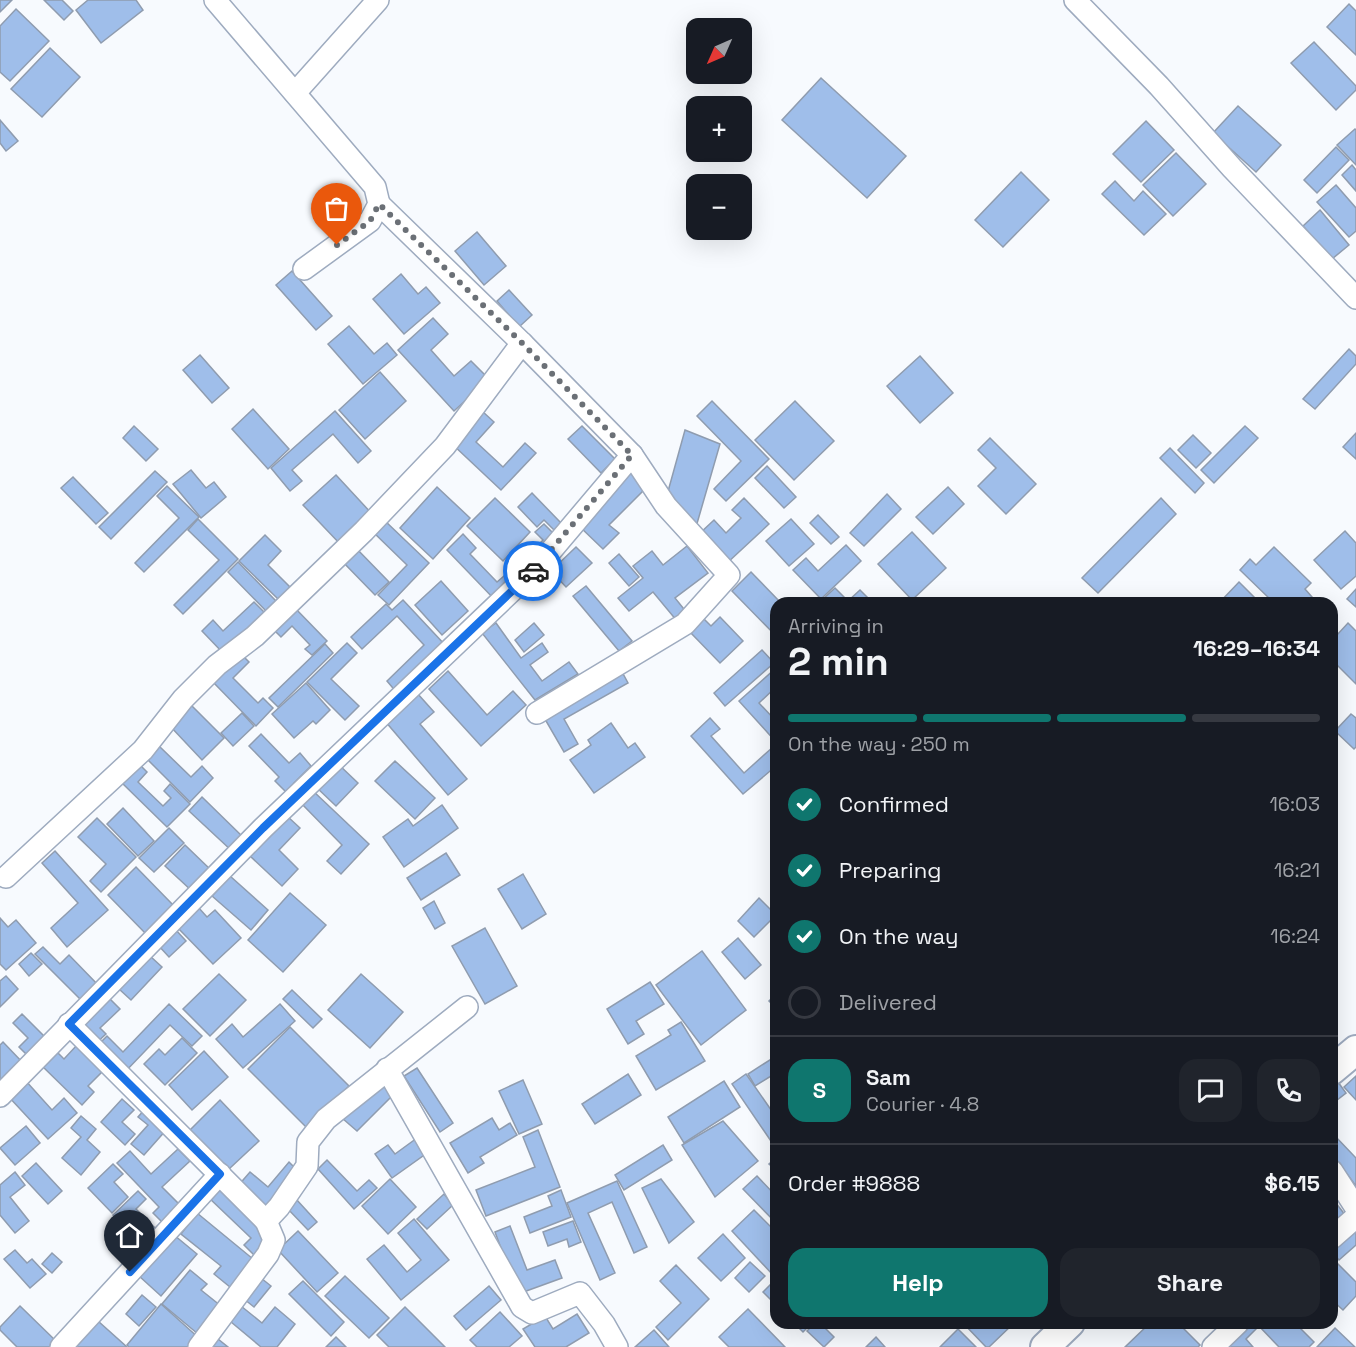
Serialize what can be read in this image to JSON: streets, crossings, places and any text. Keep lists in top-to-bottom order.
{
  "north": "bottom left",
  "page": {
    "map_buttons": ["+", "−"],
    "heading": ["2 min", "Arriving in", "16:29–16:34"],
    "panel": [
      "Sam",
      "Courier · 4.8",
      "Order #9888",
      "$6.15"
    ],
    "bar": "On the way · 250 m",
    "list": [
      ["Confirmed", "16:03"],
      ["Preparing", "16:21"],
      ["On the way", "16:24"],
      "Delivered"
    ],
    "round": "S",
    "buttons": ["Help", "Share"]
  }
}
